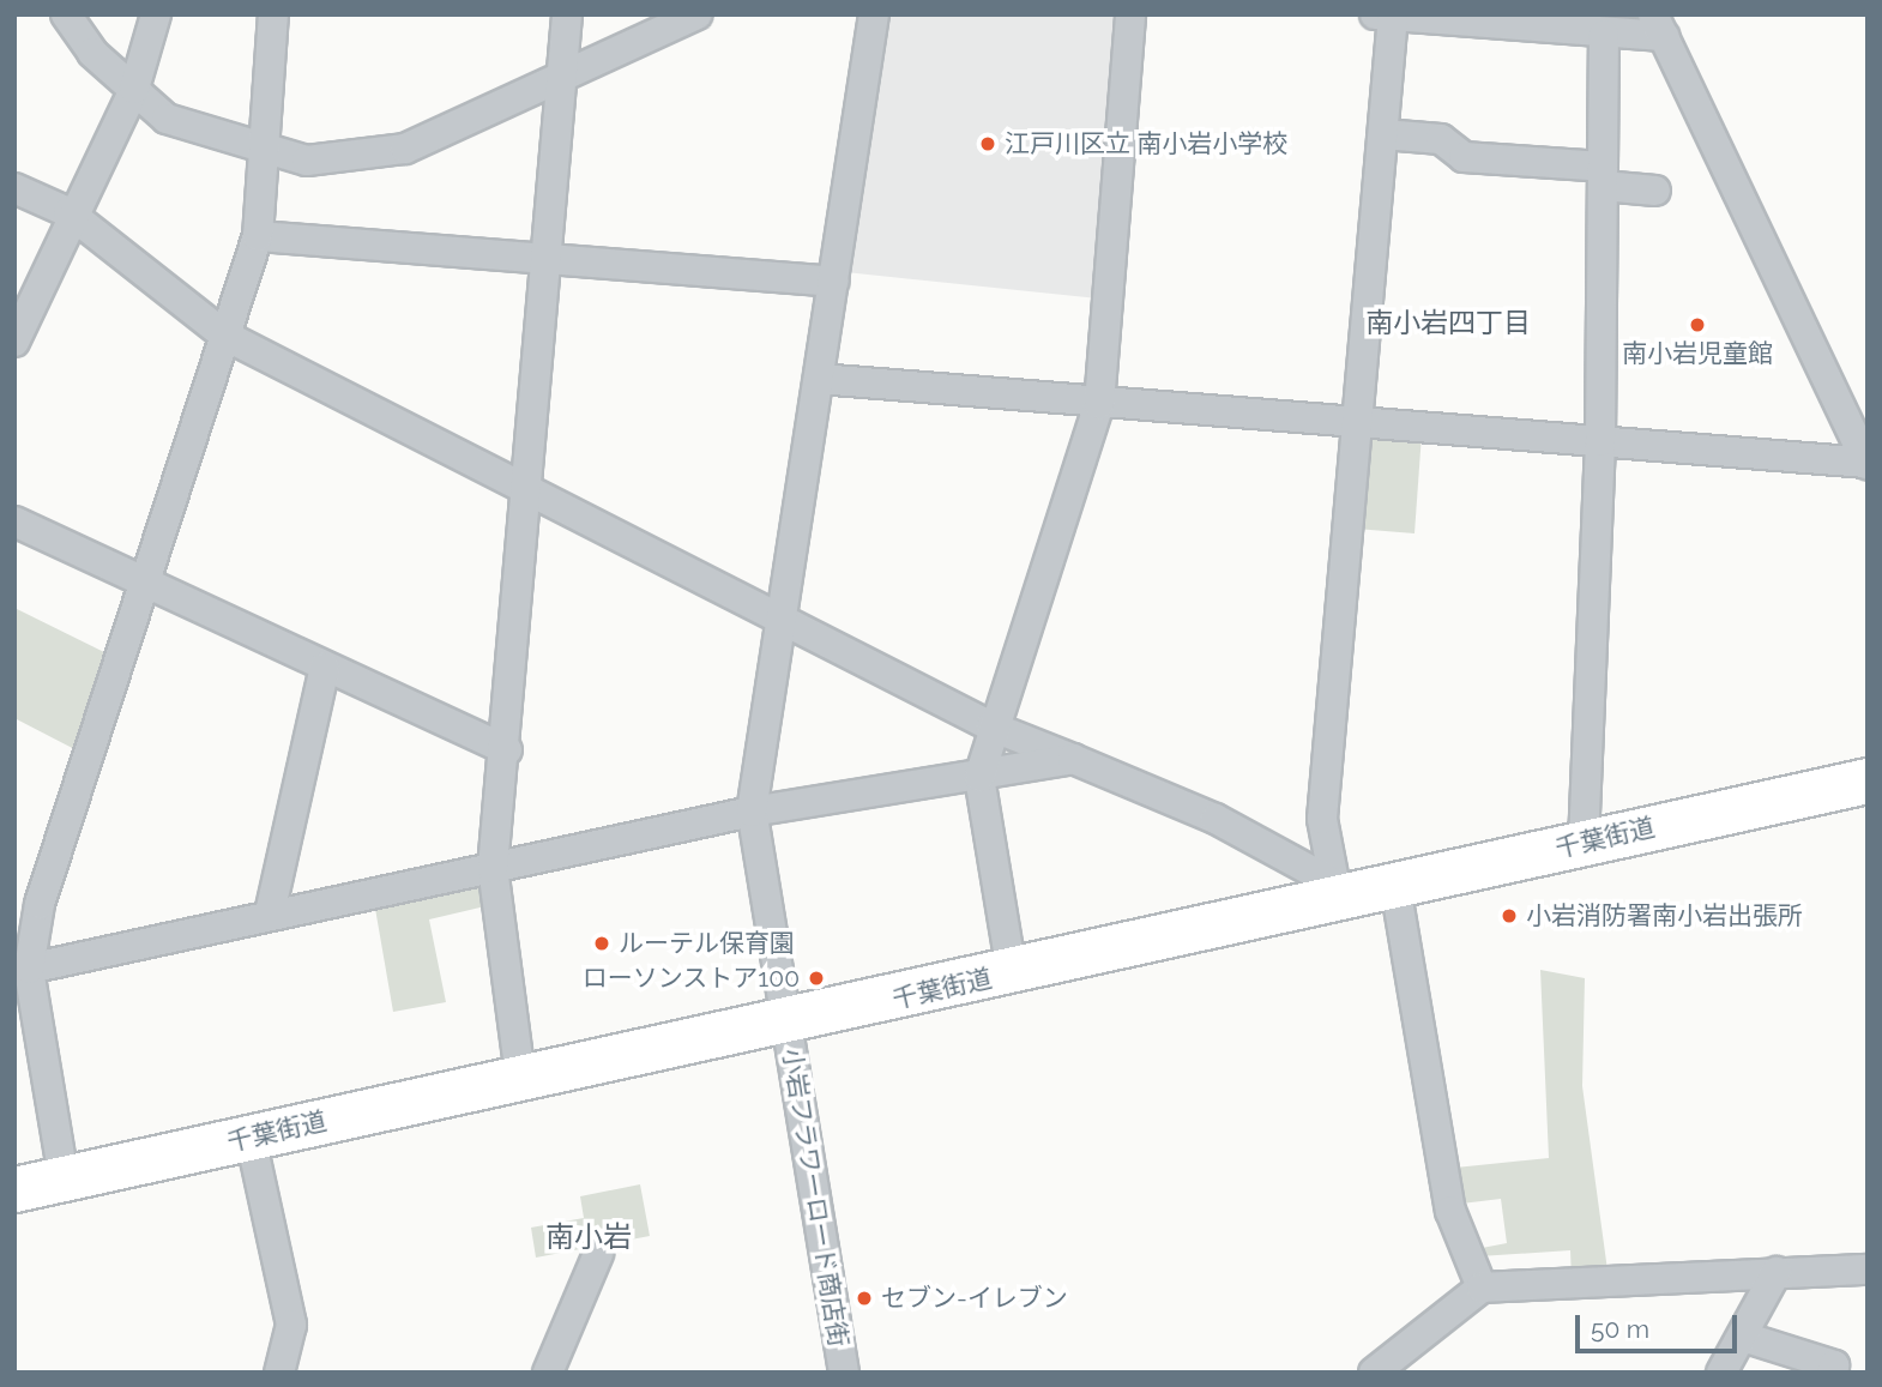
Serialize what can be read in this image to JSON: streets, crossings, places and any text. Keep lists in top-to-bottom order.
{
  "streets": {
    "highway": ["千葉街道"],
    "street": ["小岩フラワーロード商店街"]
  },
  "crossings": [
    ["千葉街道", "小岩フラワーロード商店街"]
  ],
  "districts": ["南小岩四丁目", "南小岩"],
  "places": [
    "江戸川区立 南小岩小学校",
    "南小岩児童館",
    "小岩消防署南小岩出張所",
    "ルーテル保育園",
    "ローソンストア100",
    "セブン-イレブン"
  ],
  "scale_bar": "50 m"
}
